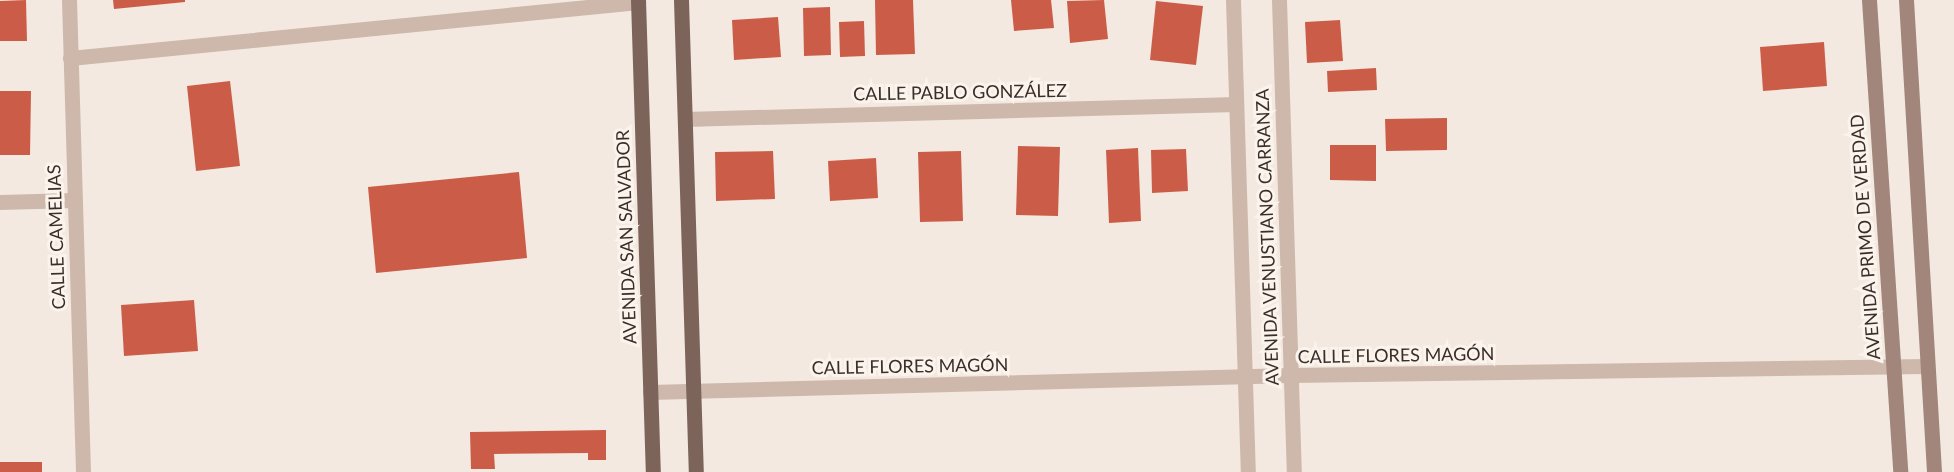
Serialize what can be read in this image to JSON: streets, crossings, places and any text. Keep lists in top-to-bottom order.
{
  "streets": {
    "main road": ["AVENIDA SAN SALVADOR", "AVENIDA PRIMO DE VERDAD"],
    "street": [
      "CALLE PABLO GONZÁLEZ",
      "CALLE CAMELIAS",
      "AVENIDA VENUSTIANO CARRANZA",
      "CALLE FLORES MAGÓN"
    ]
  },
  "crossings": [
    ["CALLE PABLO GONZÁLEZ", "AVENIDA VENUSTIANO CARRANZA"],
    ["AVENIDA SAN SALVADOR", "CALLE FLORES MAGÓN"],
    ["AVENIDA VENUSTIANO CARRANZA", "CALLE FLORES MAGÓN"],
    ["AVENIDA PRIMO DE VERDAD", "CALLE FLORES MAGÓN"]
  ]
}
